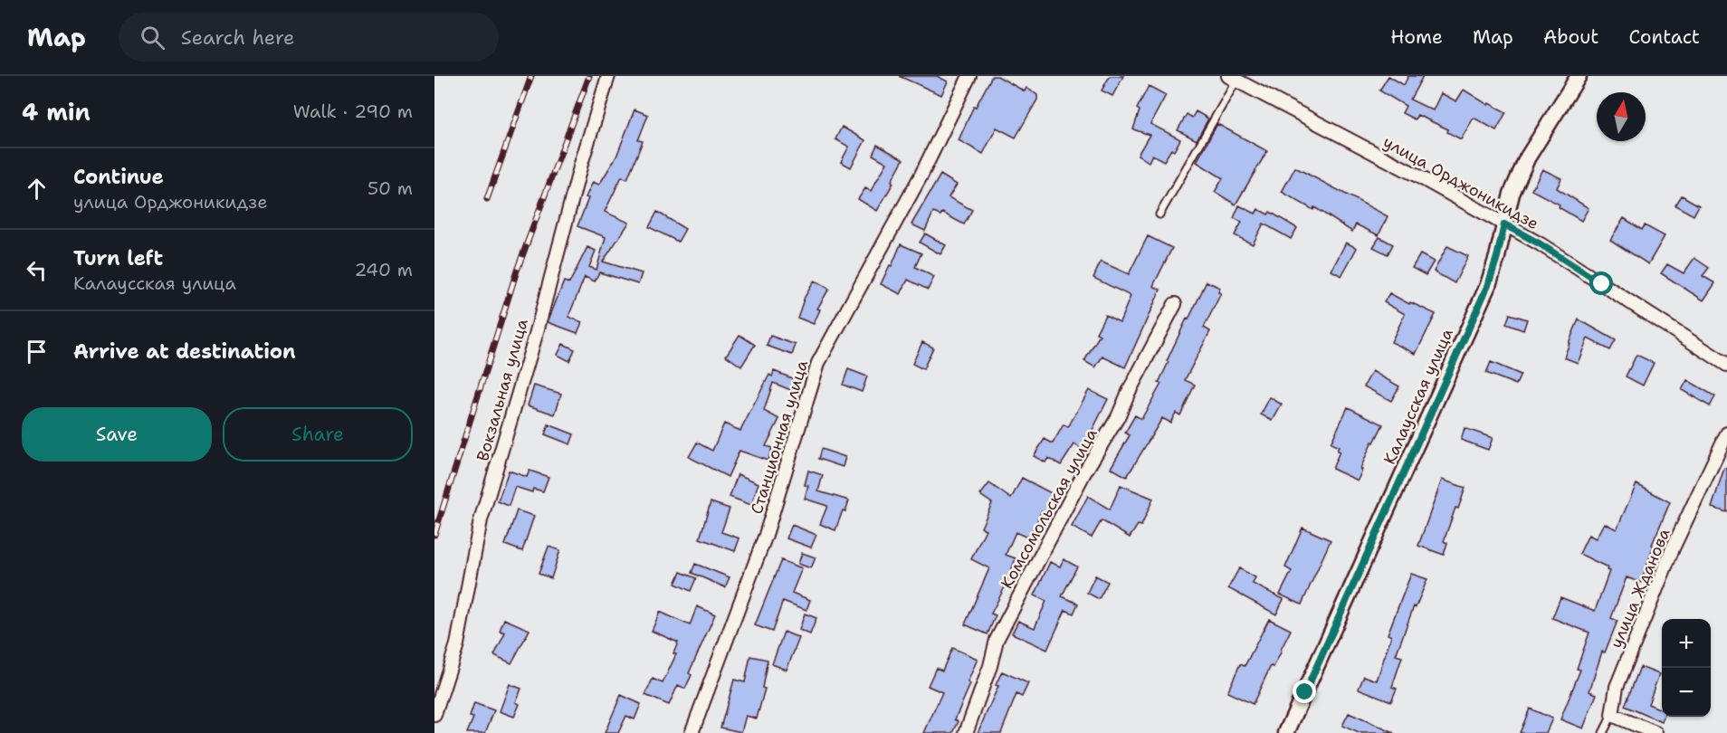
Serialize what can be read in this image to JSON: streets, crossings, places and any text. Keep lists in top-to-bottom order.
{
  "streets": {
    "street": [
      "улица Орджоникидзе",
      "Вокзальная улица",
      "Калаусская улица",
      "Станционная улица",
      "Комсомольская улица",
      "улица Жданова"
    ]
  },
  "crossings": [
    ["улица Орджоникидзе", "Калаусская улица"]
  ],
  "north": "top",
  "page": {
    "header": "Map",
    "search": "Search here",
    "nav": [
      "Home",
      "Map",
      "About",
      "Contact"
    ],
    "heading": ["4 min", "Walk · 290 m"],
    "list": [
      ["Continue", "улица Орджоникидзе", "50 m"],
      ["Turn left", "Калаусская улица", "240 m"],
      "Arrive at destination"
    ],
    "buttons": ["Save", "Share"],
    "map_buttons": ["+", "−"]
  }
}
